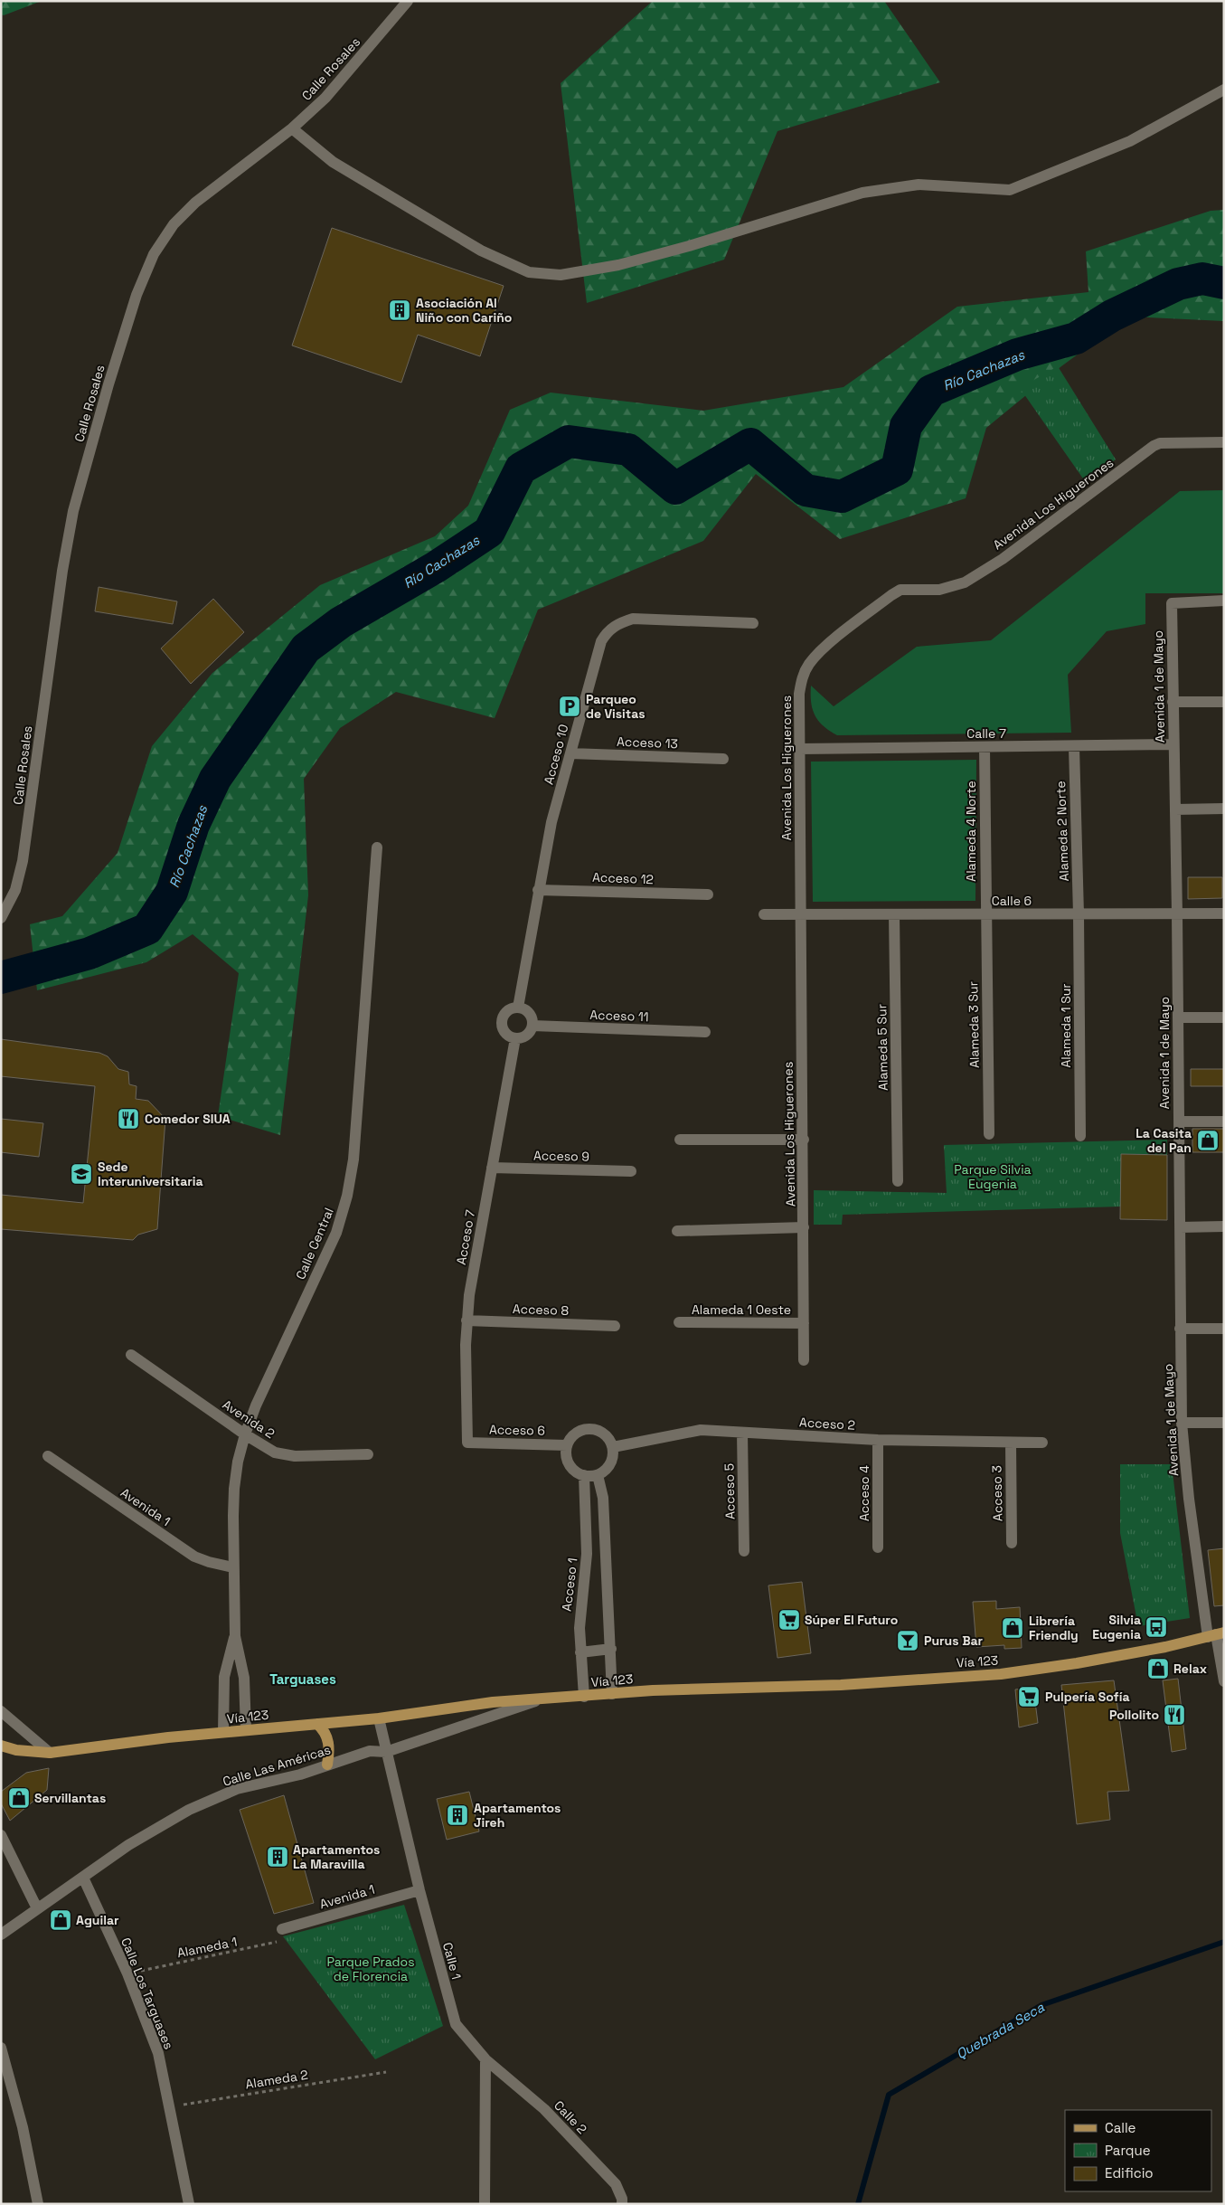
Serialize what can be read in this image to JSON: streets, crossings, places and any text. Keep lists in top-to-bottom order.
{
  "streets": {
    "main road": ["Vía 123"],
    "street": [
      "Calle Rosales",
      "Avenida Los Higuerones",
      "Avenida 1 de Mayo",
      "Calle 7",
      "Acceso 13",
      "Acceso 10",
      "Alameda 4 Norte",
      "Alameda 2 Norte",
      "Acceso 12",
      "Calle 6",
      "Acceso 11",
      "Alameda 3 Sur",
      "Alameda 1 Sur",
      "Alameda 5 Sur",
      "Acceso 9",
      "Acceso 7",
      "Calle Central",
      "Acceso 8",
      "Alameda 1 Oeste",
      "Avenida 2",
      "Acceso 2",
      "Acceso 6",
      "Acceso 5",
      "Acceso 4",
      "Acceso 3",
      "Avenida 1",
      "Acceso 1",
      "Calle Las Américas",
      "Calle 1",
      "Calle Los Targuases",
      "Calle 2"
    ],
    "path": ["Alameda 1", "Alameda 2"]
  },
  "crossings": [
    ["Avenida Los Higuerones", "Calle 7"],
    ["Avenida Los Higuerones", "Calle 6"],
    ["Avenida Los Higuerones", "Alameda 1 Oeste"],
    ["Avenida 1 de Mayo", "Calle 7"],
    ["Avenida 1 de Mayo", "Calle 6"],
    ["Avenida 1 de Mayo", "Vía 123"],
    ["Calle 7", "Alameda 4 Norte"],
    ["Calle 7", "Alameda 2 Norte"],
    ["Acceso 13", "Acceso 10"],
    ["Acceso 10", "Acceso 12"],
    ["Acceso 10", "Acceso 11"],
    ["Acceso 10", "Acceso 7"],
    ["Alameda 4 Norte", "Calle 6"],
    ["Alameda 4 Norte", "Alameda 3 Sur"],
    ["Alameda 2 Norte", "Calle 6"],
    ["Alameda 2 Norte", "Alameda 1 Sur"],
    ["Calle 6", "Alameda 3 Sur"],
    ["Calle 6", "Alameda 1 Sur"],
    ["Calle 6", "Alameda 5 Sur"],
    ["Acceso 11", "Acceso 7"],
    ["Acceso 9", "Acceso 7"],
    ["Acceso 7", "Acceso 8"],
    ["Acceso 7", "Acceso 6"],
    ["Calle Central", "Avenida 2"],
    ["Calle Central", "Avenida 1"],
    ["Calle Central", "Vía 123"],
    ["Acceso 2", "Acceso 6"],
    ["Acceso 2", "Acceso 5"],
    ["Acceso 2", "Acceso 4"],
    ["Acceso 2", "Acceso 3"],
    ["Acceso 2", "Acceso 1"],
    ["Acceso 6", "Acceso 1"],
    ["Avenida 1", "Alameda 1"],
    ["Avenida 1", "Calle 1"],
    ["Acceso 1", "Vía 123"],
    ["Vía 123", "Calle Las Américas"],
    ["Vía 123", "Calle 1"],
    ["Calle Las Américas", "Calle 1"],
    ["Calle Las Américas", "Calle Los Targuases"],
    ["Alameda 1", "Calle Los Targuases"],
    ["Calle 1", "Calle 2"],
    ["Calle Los Targuases", "Alameda 2"]
  ],
  "districts": ["Targuases"],
  "water": ["Río Cachazas", "Quebrada Seca"],
  "parks": ["Parque Silvia Eugenia", "Parque Prados de Florencia"],
  "places": {
    "building": ["Asociación Al Niño con Cariño", "Apartamentos Jireh", "Apartamentos La Maravilla"],
    "parking": ["Parqueo de Visitas"],
    "restaurant": ["Comedor SIUA", "Pollolito"],
    "shop": [
      "La Casita del Pan",
      "Librería Friendly",
      "Relax",
      "Servillantas",
      "Aguilar"
    ],
    "school or university": ["Sede Interuniversitaria"],
    "supermarket": ["Súper El Futuro", "Pulpería Sofía"],
    "bus stop": ["Silvia Eugenia"],
    "bar": ["Purus Bar"]
  },
  "legend": ["Calle", "Parque", "Edificio"]
}
